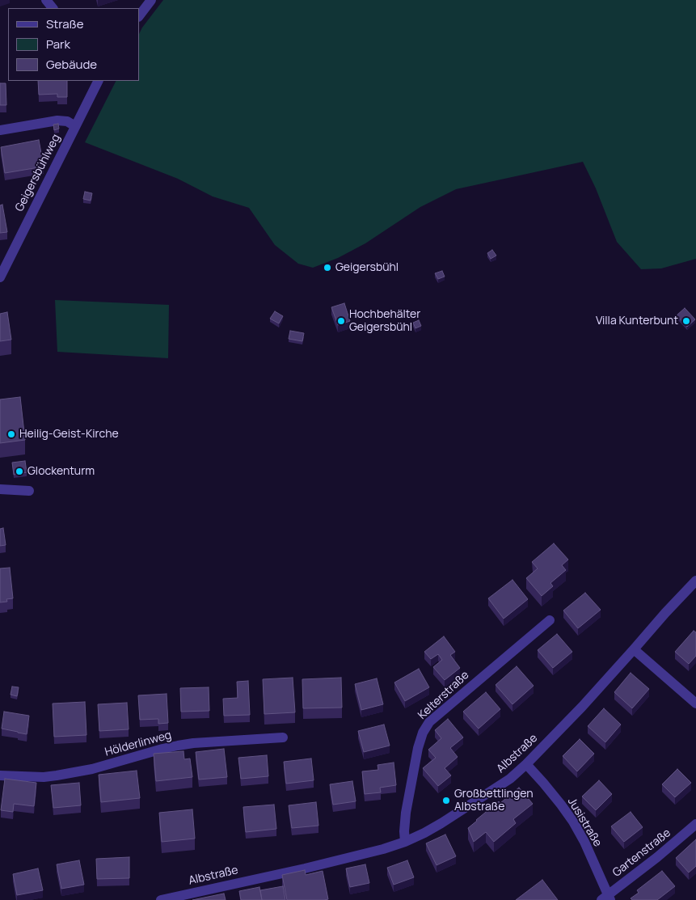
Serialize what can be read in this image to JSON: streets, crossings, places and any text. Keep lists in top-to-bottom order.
{
  "streets": {
    "street": [
      "Geigersbühlweg",
      "Kelterstraße",
      "Hölderlinweg",
      "Albstraße",
      "Jusistraße",
      "Gartenstraße"
    ]
  },
  "crossings": [
    ["Kelterstraße", "Albstraße"],
    ["Albstraße", "Jusistraße"],
    ["Jusistraße", "Gartenstraße"]
  ],
  "places": [
    "Geigersbühl",
    "Hochbehälter Geigersbühl",
    "Villa Kunterbunt",
    "Heilig-Geist-Kirche",
    "Glockenturm",
    "Großbettlingen Albstraße"
  ],
  "legend": ["Straße", "Park", "Gebäude"]
}
